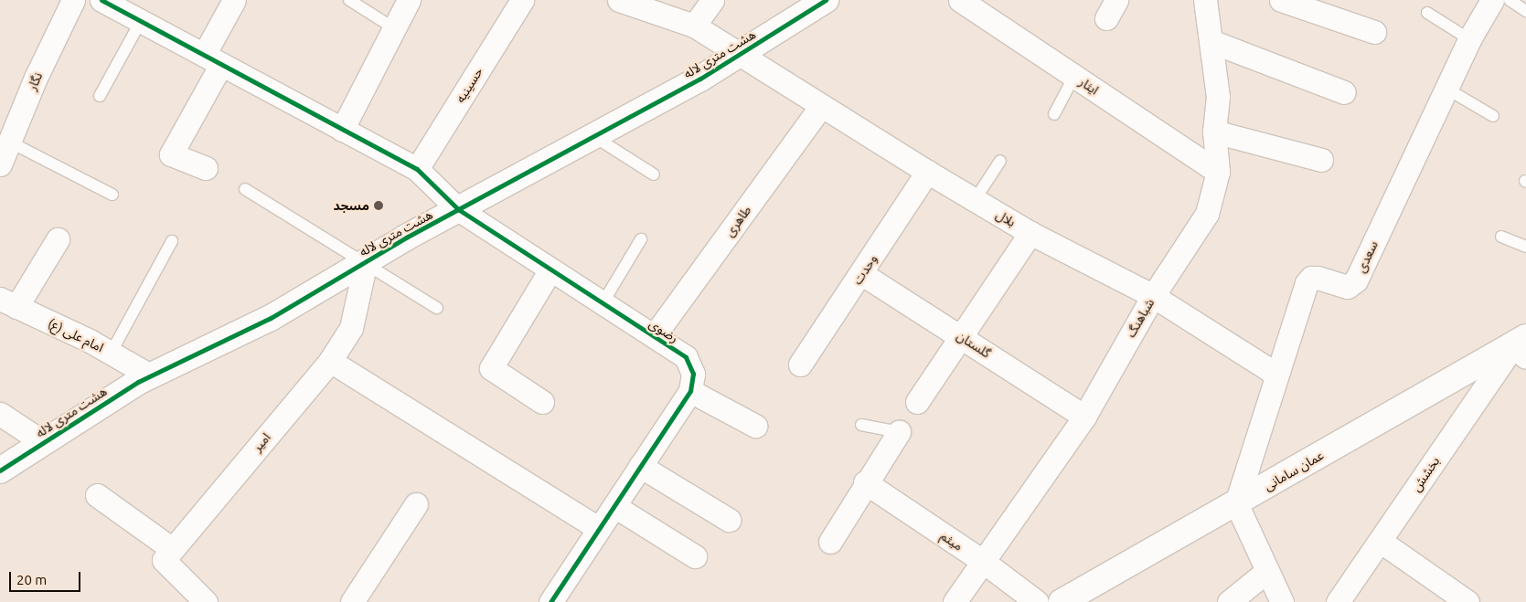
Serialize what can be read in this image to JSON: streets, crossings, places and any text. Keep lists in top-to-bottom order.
{
  "streets": {
    "street": [
      "هشت متری لاله",
      "نگار",
      "حسینیه",
      "ایثار",
      "بلال",
      "طاهری",
      "سعدی",
      "وحدت",
      "شباهنگ",
      "رضوی",
      "امام علی (ع)",
      "گلستان",
      "امیر",
      "عمان سامانی",
      "بخشش",
      "میثم"
    ]
  },
  "crossings": [
    ["هشت متری لاله", "بلال"],
    ["هشت متری لاله", "رضوی"],
    ["هشت متری لاله", "امام علی (ع)"],
    ["هشت متری لاله", "امیر"],
    ["حسینیه", "رضوی"],
    ["ایثار", "شباهنگ"],
    ["بلال", "طاهری"],
    ["بلال", "سعدی"],
    ["بلال", "وحدت"],
    ["بلال", "شباهنگ"],
    ["طاهری", "رضوی"],
    ["سعدی", "عمان سامانی"],
    ["وحدت", "گلستان"],
    ["شباهنگ", "گلستان"],
    ["شباهنگ", "میثم"],
    ["عمان سامانی", "بخشش"]
  ],
  "places": ["مسجد"],
  "scale_bar": "20 m"
}
